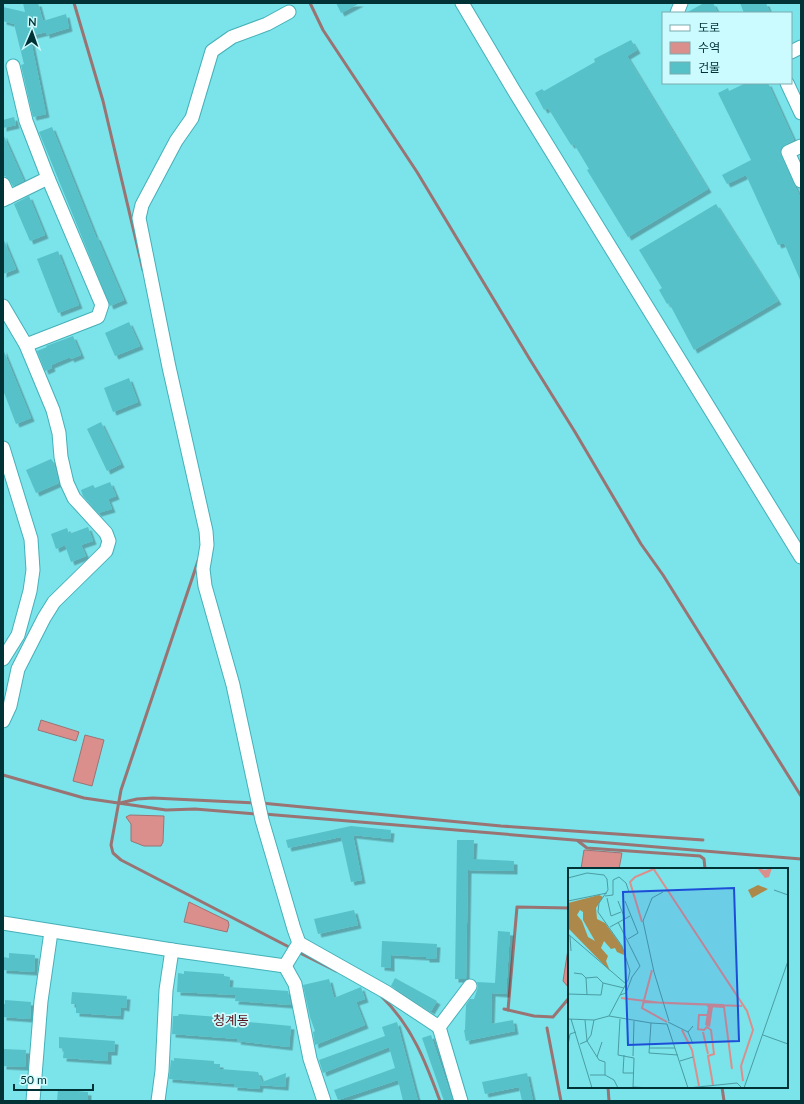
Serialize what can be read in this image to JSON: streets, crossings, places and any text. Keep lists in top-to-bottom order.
{
  "districts": ["청계동"],
  "legend": ["도로", "수역", "건물"],
  "scale_bar": "50 m",
  "north": "top"
}
